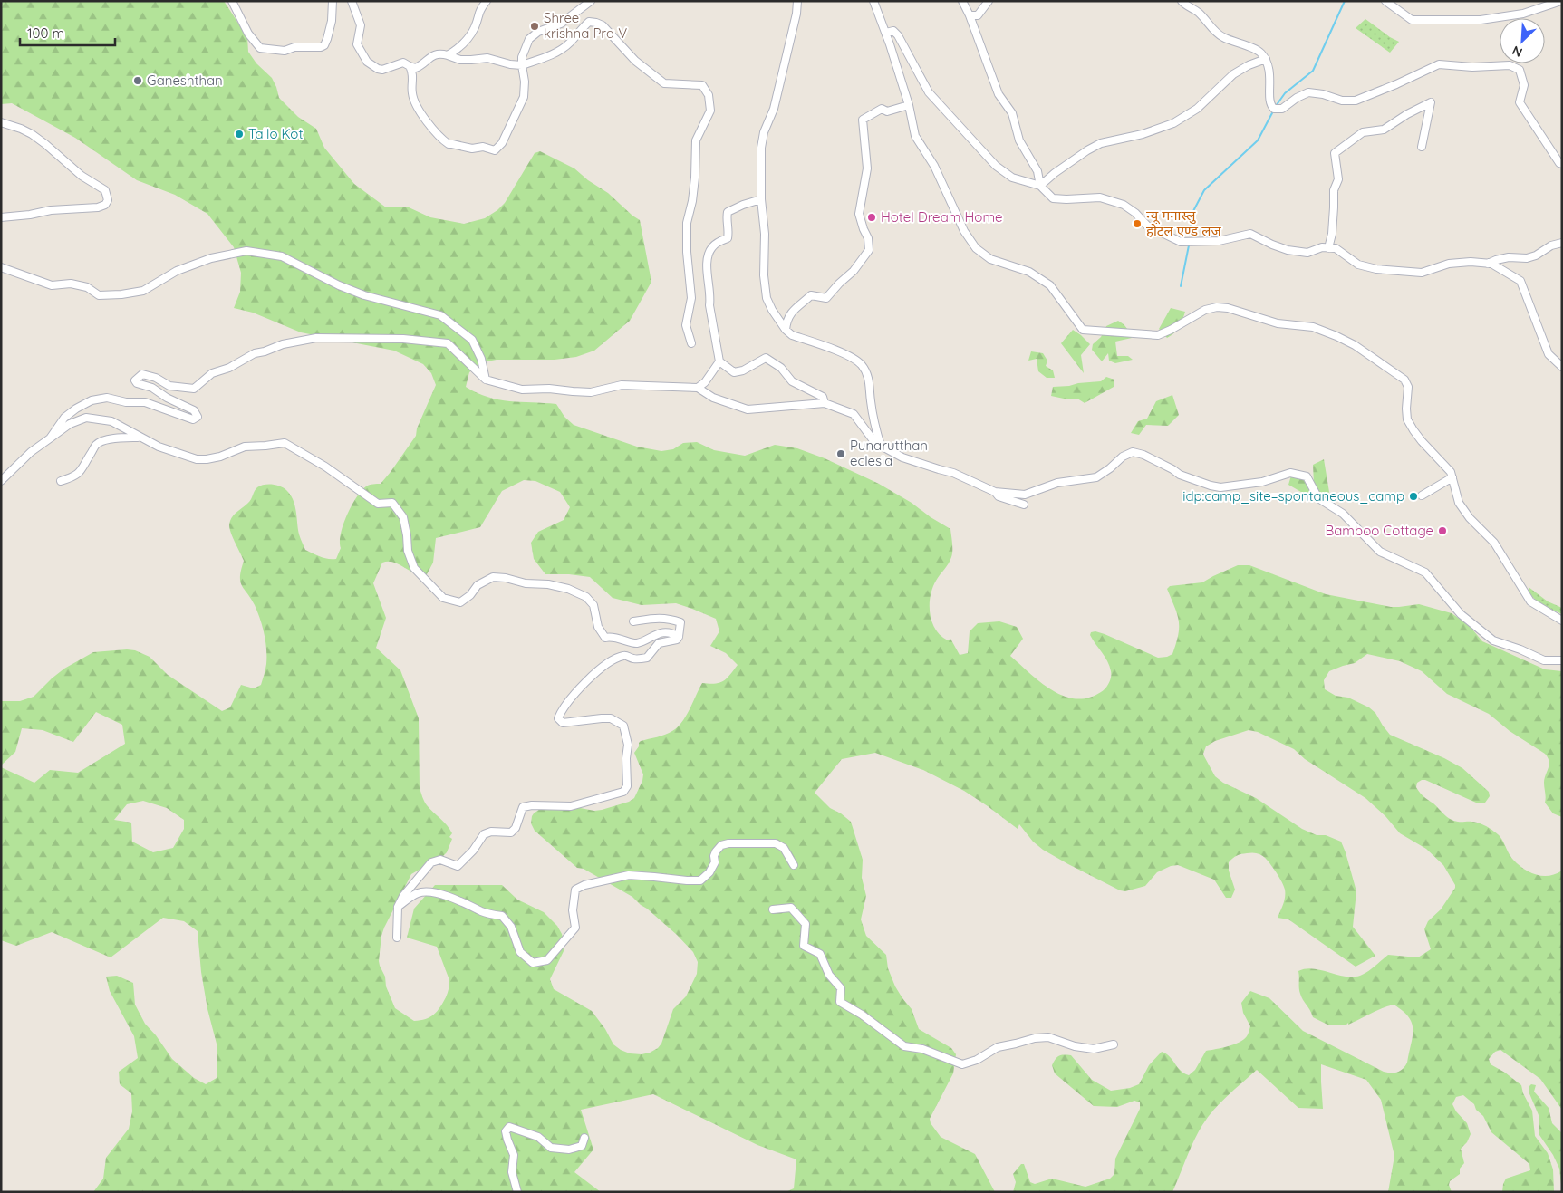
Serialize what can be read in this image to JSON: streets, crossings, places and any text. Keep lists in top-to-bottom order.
{
  "places": [
    "Shree krishna Pra V",
    "Ganeshthan",
    "Tallo Kot",
    "Hotel Dream Home",
    "न्यू मनास्लु होटल एण्ड लज",
    "Punarutthan eclesia",
    "idp:camp_site=spontaneous_camp",
    "Bamboo Cottage"
  ],
  "scale_bar": "100 m",
  "north": "bottom left"
}
